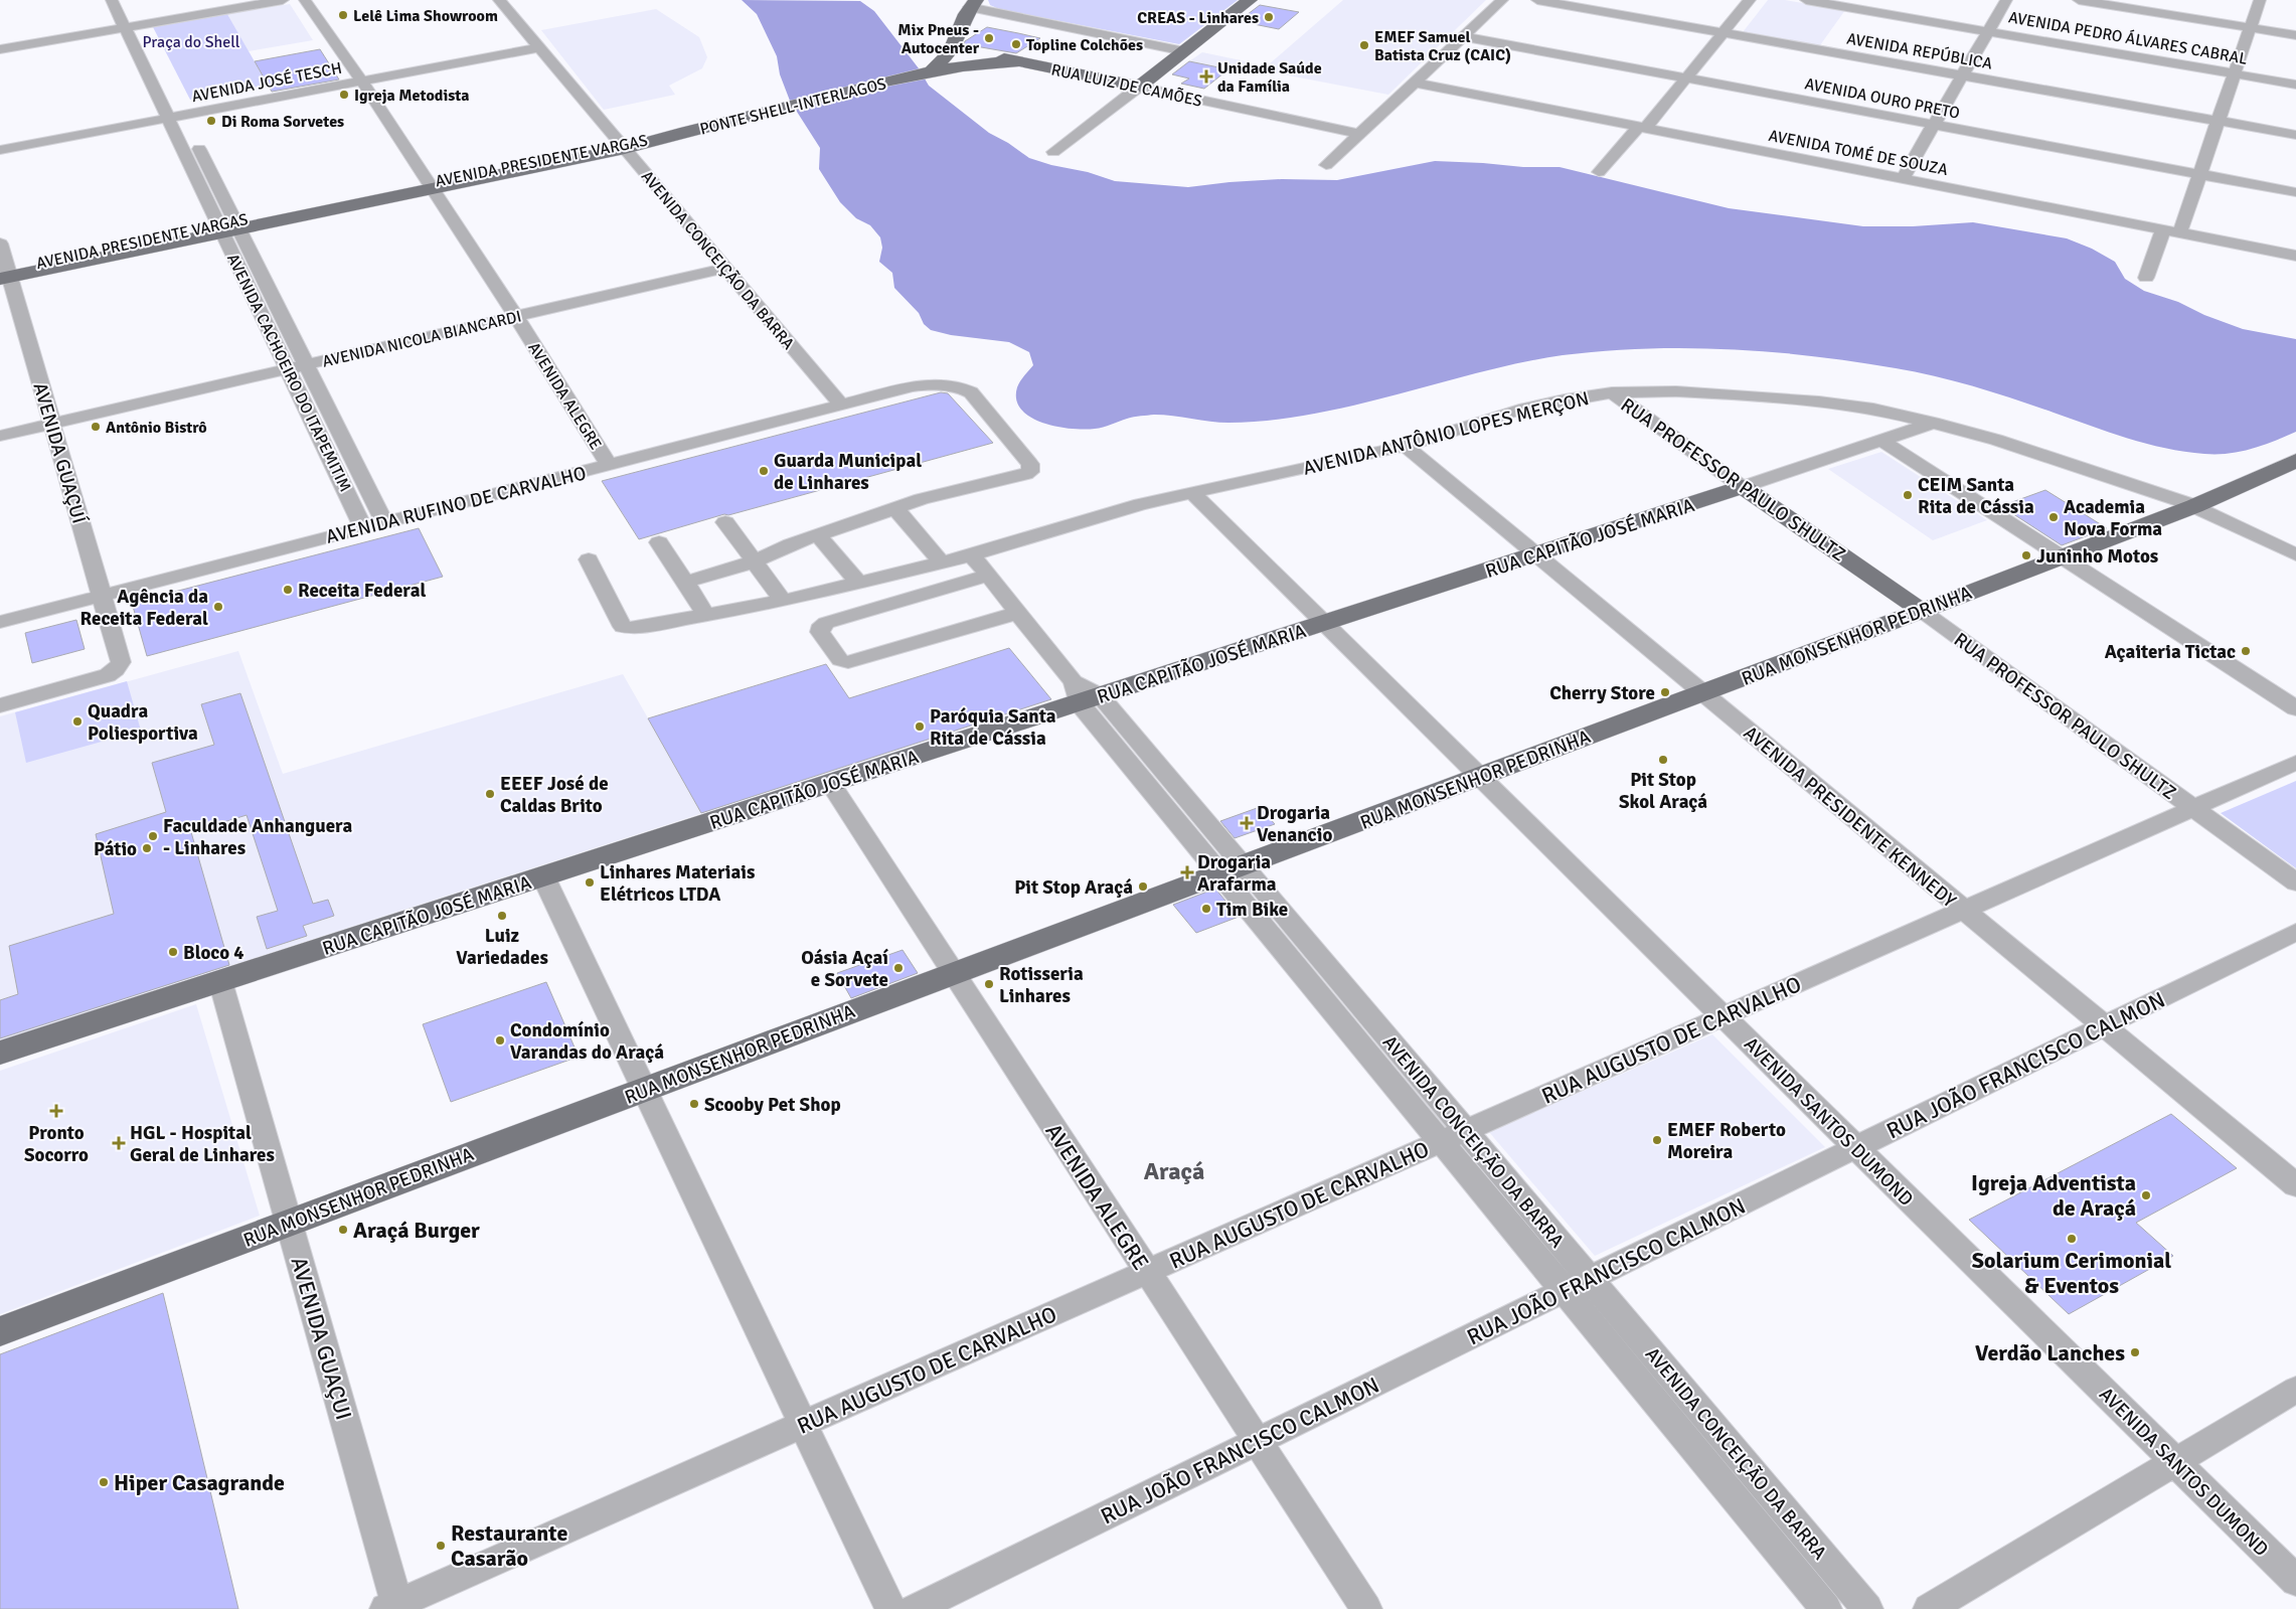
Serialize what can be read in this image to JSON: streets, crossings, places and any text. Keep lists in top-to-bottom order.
{
  "streets": {
    "main road": [
      "RUA LUIZ DE CAMÕES",
      "PONTE SHELL-INTERLAGOS",
      "AVENIDA PRESIDENTE VARGAS",
      "RUA PROFESSOR PAULO SHULTZ",
      "RUA CAPITÃO JOSÉ MARIA",
      "RUA MONSENHOR PEDRINHA"
    ],
    "street": [
      "AVENIDA PEDRO ÁLVARES CABRAL",
      "AVENIDA REPÚBLICA",
      "AVENIDA JOSÉ TESCH",
      "AVENIDA OURO PRETO",
      "AVENIDA TOMÉ DE SOUZA",
      "AVENIDA CONCEIÇÃO DA BARRA",
      "AVENIDA NICOLA BIANCARDI",
      "AVENIDA CACHOEIRO DO ITAPEMITIM",
      "AVENIDA ALEGRE",
      "AVENIDA ANTÔNIO LOPES MERÇON",
      "AVENIDA GUAÇUÍ",
      "AVENIDA RUFINO DE CARVALHO",
      "AVENIDA PRESIDENTE KENNEDY",
      "RUA AUGUSTO DE CARVALHO",
      "RUA JOÃO FRANCISCO CALMON",
      "AVENIDA SANTOS DUMOND",
      "AVENIDA GUAÇUI"
    ]
  },
  "crossings": [
    ["AVENIDA JOSÉ TESCH", "AVENIDA CONCEIÇÃO DA BARRA"],
    ["AVENIDA JOSÉ TESCH", "AVENIDA CACHOEIRO DO ITAPEMITIM"],
    ["AVENIDA JOSÉ TESCH", "AVENIDA ALEGRE"],
    ["RUA LUIZ DE CAMÕES", "PONTE SHELL-INTERLAGOS"],
    ["PONTE SHELL-INTERLAGOS", "AVENIDA PRESIDENTE VARGAS"],
    ["AVENIDA PRESIDENTE VARGAS", "AVENIDA CONCEIÇÃO DA BARRA"],
    ["AVENIDA PRESIDENTE VARGAS", "AVENIDA CACHOEIRO DO ITAPEMITIM"],
    ["AVENIDA PRESIDENTE VARGAS", "AVENIDA ALEGRE"],
    ["AVENIDA PRESIDENTE VARGAS", "AVENIDA GUAÇUÍ"],
    ["AVENIDA CONCEIÇÃO DA BARRA", "AVENIDA NICOLA BIANCARDI"],
    ["AVENIDA CONCEIÇÃO DA BARRA", "AVENIDA ANTÔNIO LOPES MERÇON"],
    ["AVENIDA CONCEIÇÃO DA BARRA", "AVENIDA RUFINO DE CARVALHO"],
    ["AVENIDA CONCEIÇÃO DA BARRA", "RUA CAPITÃO JOSÉ MARIA"],
    ["AVENIDA CONCEIÇÃO DA BARRA", "RUA MONSENHOR PEDRINHA"],
    ["AVENIDA CONCEIÇÃO DA BARRA", "RUA AUGUSTO DE CARVALHO"],
    ["AVENIDA CONCEIÇÃO DA BARRA", "RUA JOÃO FRANCISCO CALMON"],
    ["AVENIDA NICOLA BIANCARDI", "AVENIDA CACHOEIRO DO ITAPEMITIM"],
    ["AVENIDA NICOLA BIANCARDI", "AVENIDA ALEGRE"],
    ["AVENIDA NICOLA BIANCARDI", "AVENIDA GUAÇUÍ"],
    ["AVENIDA CACHOEIRO DO ITAPEMITIM", "AVENIDA RUFINO DE CARVALHO"],
    ["AVENIDA ALEGRE", "AVENIDA RUFINO DE CARVALHO"],
    ["AVENIDA ALEGRE", "RUA CAPITÃO JOSÉ MARIA"],
    ["AVENIDA ALEGRE", "RUA MONSENHOR PEDRINHA"],
    ["AVENIDA ALEGRE", "RUA AUGUSTO DE CARVALHO"],
    ["AVENIDA ALEGRE", "RUA JOÃO FRANCISCO CALMON"],
    ["AVENIDA ANTÔNIO LOPES MERÇON", "RUA PROFESSOR PAULO SHULTZ"],
    ["AVENIDA ANTÔNIO LOPES MERÇON", "RUA MONSENHOR PEDRINHA"],
    ["AVENIDA ANTÔNIO LOPES MERÇON", "AVENIDA PRESIDENTE KENNEDY"],
    ["AVENIDA ANTÔNIO LOPES MERÇON", "AVENIDA SANTOS DUMOND"],
    ["AVENIDA GUAÇUÍ", "AVENIDA RUFINO DE CARVALHO"],
    ["RUA PROFESSOR PAULO SHULTZ", "RUA CAPITÃO JOSÉ MARIA"],
    ["RUA PROFESSOR PAULO SHULTZ", "RUA MONSENHOR PEDRINHA"],
    ["RUA PROFESSOR PAULO SHULTZ", "RUA AUGUSTO DE CARVALHO"],
    ["RUA CAPITÃO JOSÉ MARIA", "AVENIDA PRESIDENTE KENNEDY"],
    ["RUA CAPITÃO JOSÉ MARIA", "AVENIDA SANTOS DUMOND"],
    ["RUA CAPITÃO JOSÉ MARIA", "AVENIDA GUAÇUI"],
    ["RUA MONSENHOR PEDRINHA", "AVENIDA PRESIDENTE KENNEDY"],
    ["RUA MONSENHOR PEDRINHA", "AVENIDA SANTOS DUMOND"],
    ["RUA MONSENHOR PEDRINHA", "AVENIDA GUAÇUI"],
    ["AVENIDA PRESIDENTE KENNEDY", "RUA AUGUSTO DE CARVALHO"],
    ["AVENIDA PRESIDENTE KENNEDY", "RUA JOÃO FRANCISCO CALMON"],
    ["RUA AUGUSTO DE CARVALHO", "AVENIDA SANTOS DUMOND"],
    ["RUA AUGUSTO DE CARVALHO", "AVENIDA GUAÇUI"],
    ["RUA JOÃO FRANCISCO CALMON", "AVENIDA SANTOS DUMOND"]
  ],
  "districts": ["Araçá"],
  "parks": ["Praça do Shell"],
  "places": {
    "other": [
      "Lelê Lima Showroom",
      "CREAS - Linhares",
      "Mix Pneus - Autocenter",
      "Topline Colchões",
      "EMEF Samuel Batista Cruz (CAIC)",
      "Igreja Metodista",
      "Di Roma Sorvetes",
      "Antônio Bistrô",
      "Guarda Municipal de Linhares",
      "CEIM Santa Rita de Cássia",
      "Academia Nova Forma",
      "Juninho Motos",
      "Receita Federal",
      "Agência da Receita Federal",
      "Açaiteria Tictac",
      "Cherry Store",
      "Quadra Poliesportiva",
      "Paróquia Santa Rita de Cássia",
      "Pit Stop Skol Araçá",
      "EEEF José de Caldas Brito",
      "Faculdade Anhanguera - Linhares",
      "Pátio",
      "Linhares Materiais Elétricos LTDA",
      "Pit Stop Araçá",
      "Tim Bike",
      "Luiz Variedades",
      "Bloco 4",
      "Oásia Açaí e Sorvete",
      "Rotisseria Linhares",
      "Condomínio Varandas do Araçá",
      "Scooby Pet Shop",
      "EMEF Roberto Moreira",
      "Igreja Adventista de Araçá",
      "Araçá Burger",
      "Solarium Cerimonial & Eventos",
      "Verdão Lanches",
      "Hiper Casagrande",
      "Restaurante Casarão"
    ],
    "health": [
      "Unidade Saúde da Família",
      "Drogaria Venancio",
      "Drogaria Arafarma",
      "Pronto Socorro",
      "HGL - Hospital Geral de Linhares"
    ]
  }
}
